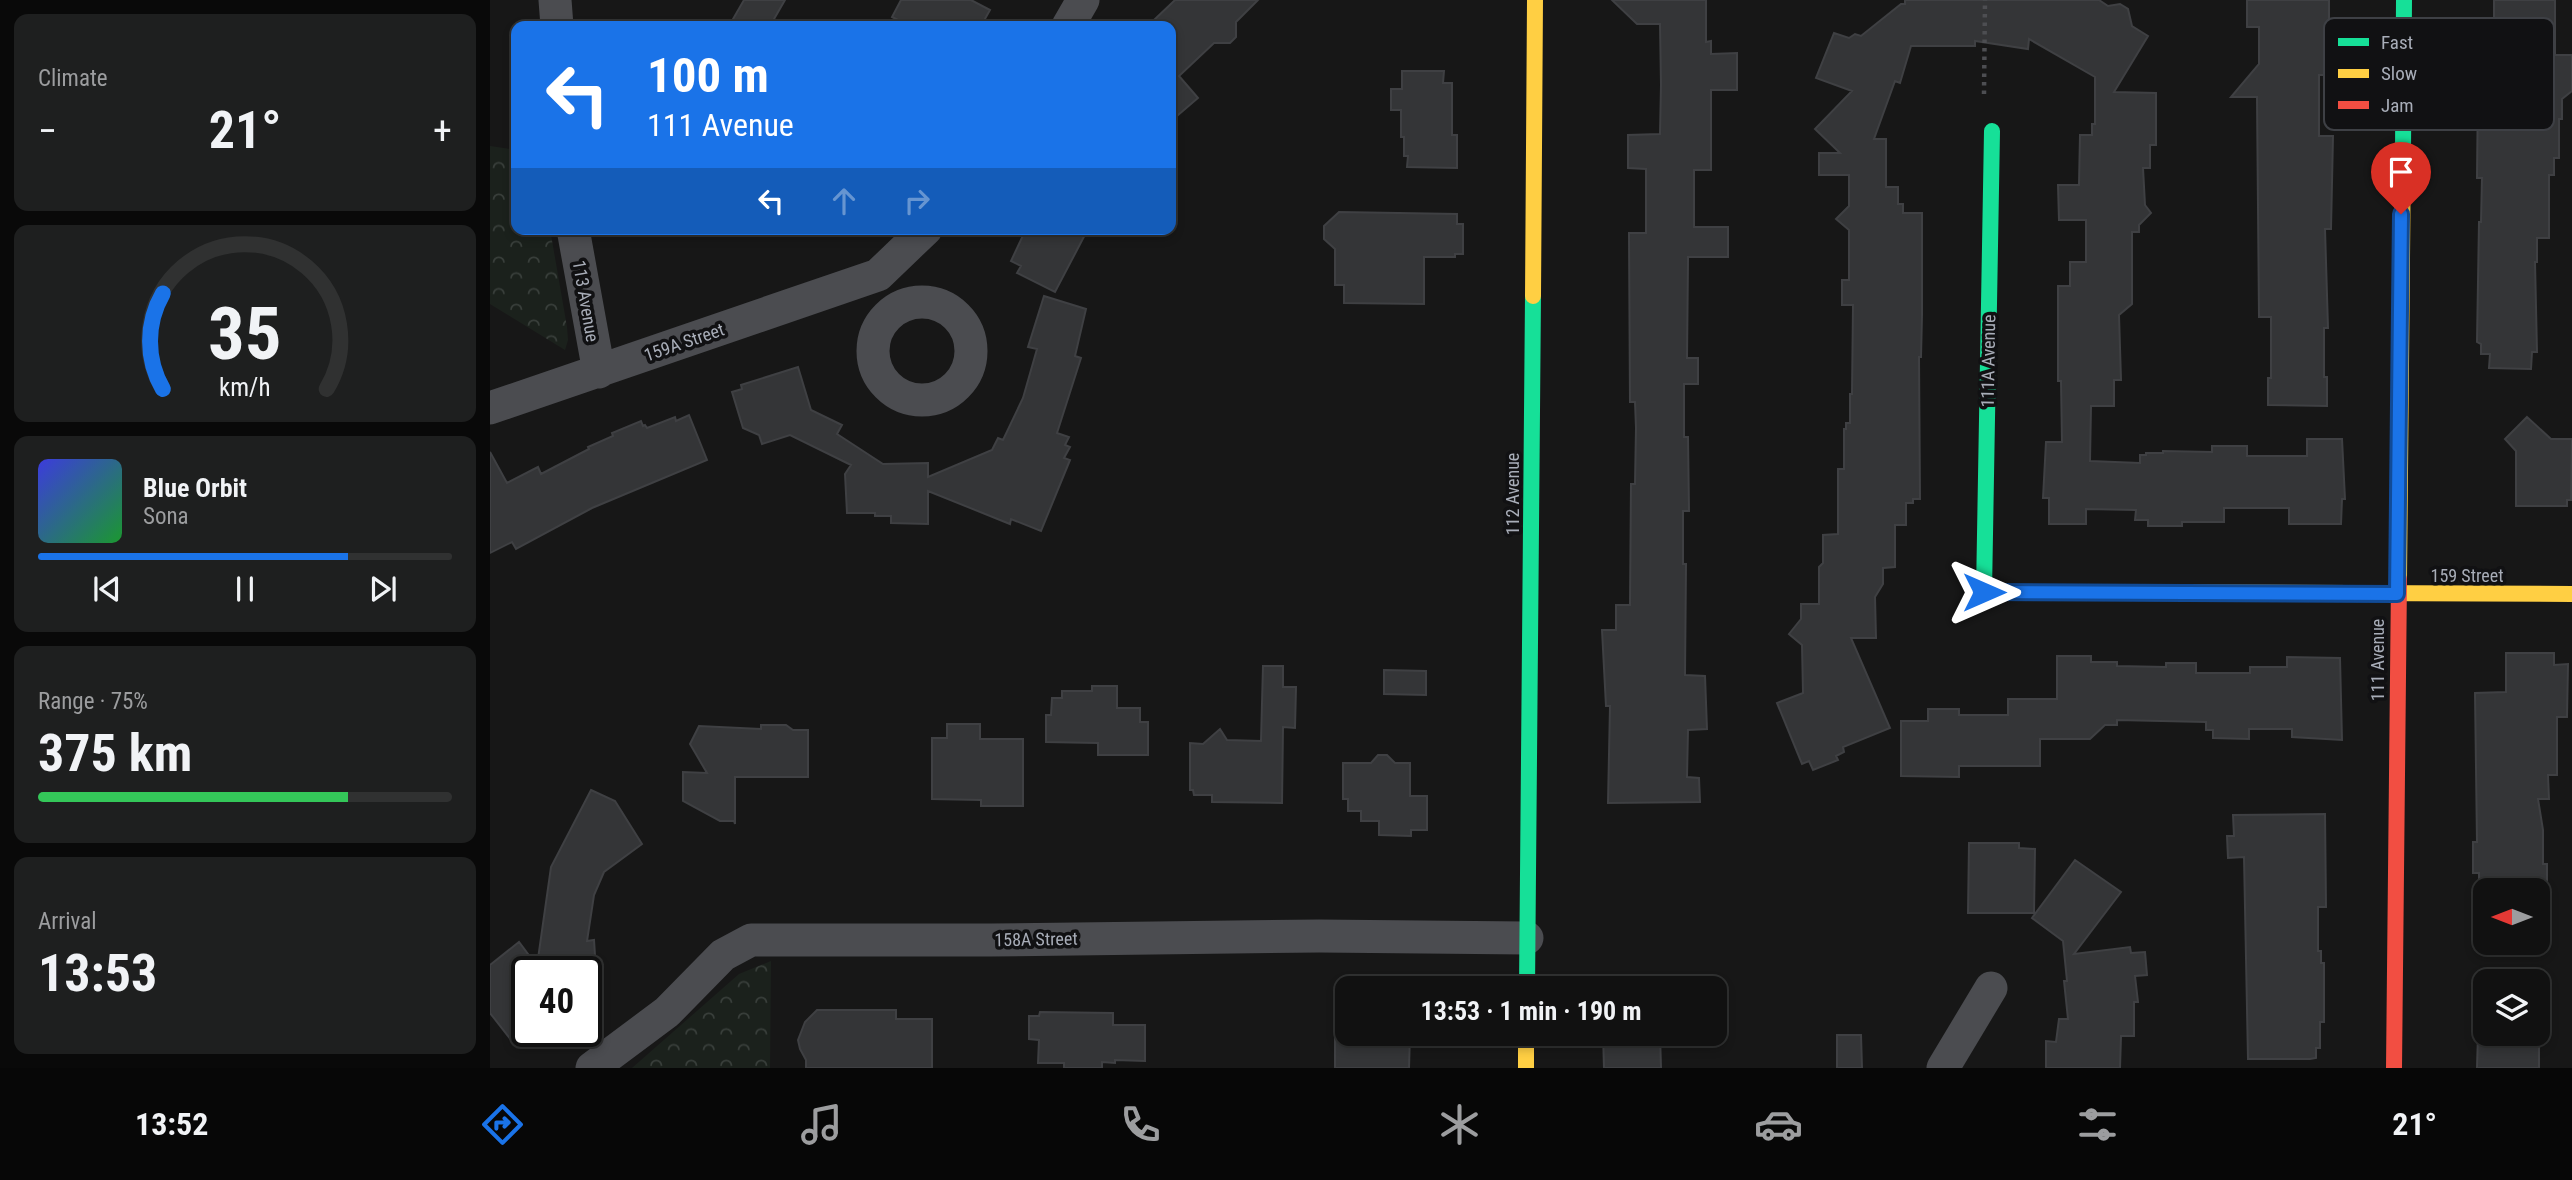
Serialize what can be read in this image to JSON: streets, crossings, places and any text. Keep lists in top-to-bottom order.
{
  "streets": {
    "street": [
      "113 Avenue",
      "159A Street",
      "111A Avenue",
      "112 Avenue",
      "159 Street",
      "111 Avenue",
      "158A Street"
    ]
  },
  "crossings": [
    ["113 Avenue", "159A Street"],
    ["111A Avenue", "159 Street"],
    ["112 Avenue", "158A Street"],
    ["159 Street", "111 Avenue"]
  ],
  "legend": ["Fast", "Slow", "Jam"],
  "north": "left",
  "page": {
    "tile": [
      "Climate",
      ["Range · 75%", "375 km"],
      ["Arrival", "13:53"]
    ],
    "turn": ["100 m", "111 Avenue"],
    "heat": ["−", "21°", "+"],
    "song": ["Blue Orbit", "Sona"],
    "limit": "40",
    "trip": "13:53 · 1 min · 190 m",
    "tabs": ["13:52", "21°"],
    "gauge": ["35", "km/h"]
  }
}
